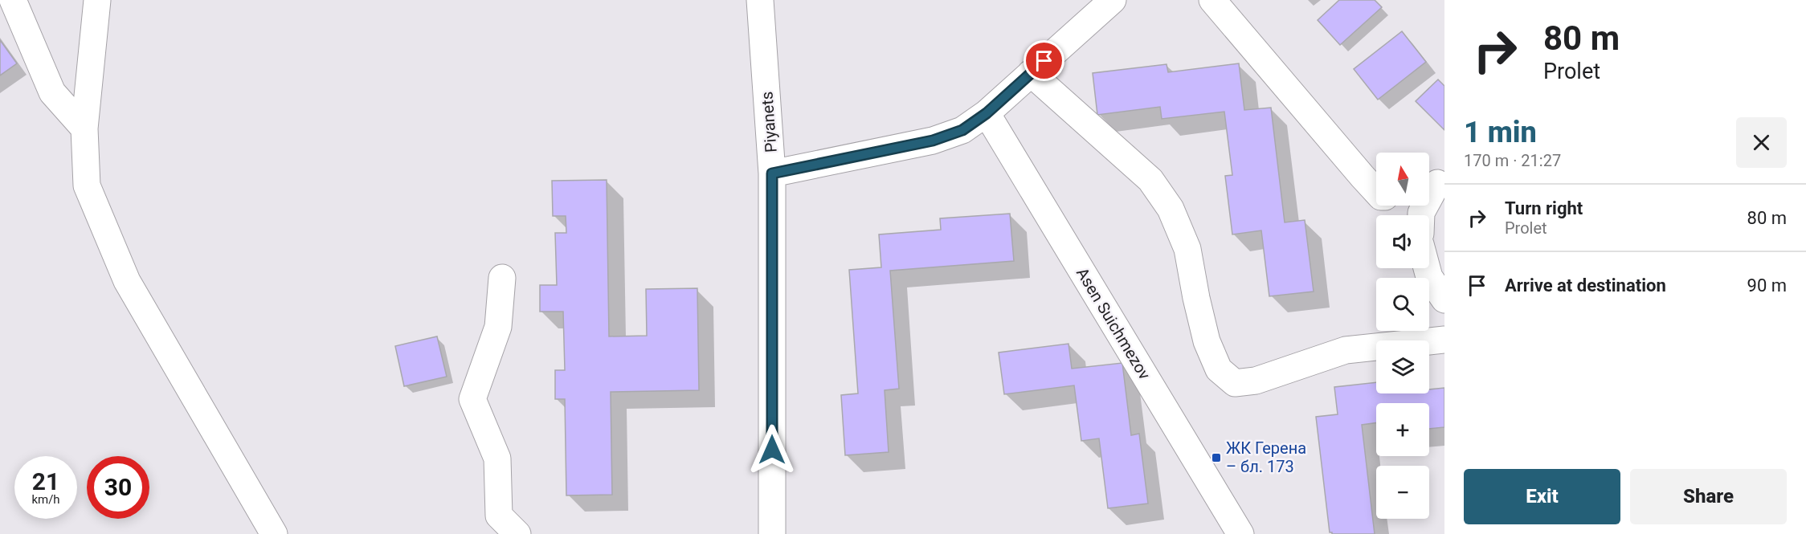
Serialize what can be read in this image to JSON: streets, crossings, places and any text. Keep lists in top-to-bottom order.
{
  "streets": {
    "street": ["Piyanets", "Asen Suichmezov"]
  },
  "places": {
    "transit": ["ЖК Герена – бл. 173"]
  },
  "north": "top",
  "page": {
    "turn": ["80 m", "Prolet"],
    "heading": ["1 min", "170 m · 21:27"],
    "map_buttons": ["+", "−"],
    "list": [
      {
        "name": "Turn right",
        "note": "Prolet",
        "value": "80 m"
      },
      {
        "name": "Arrive at destination",
        "value": "90 m"
      }
    ],
    "speed": "21 km/h",
    "limit": "30",
    "buttons": ["Exit", "Share"]
  }
}
